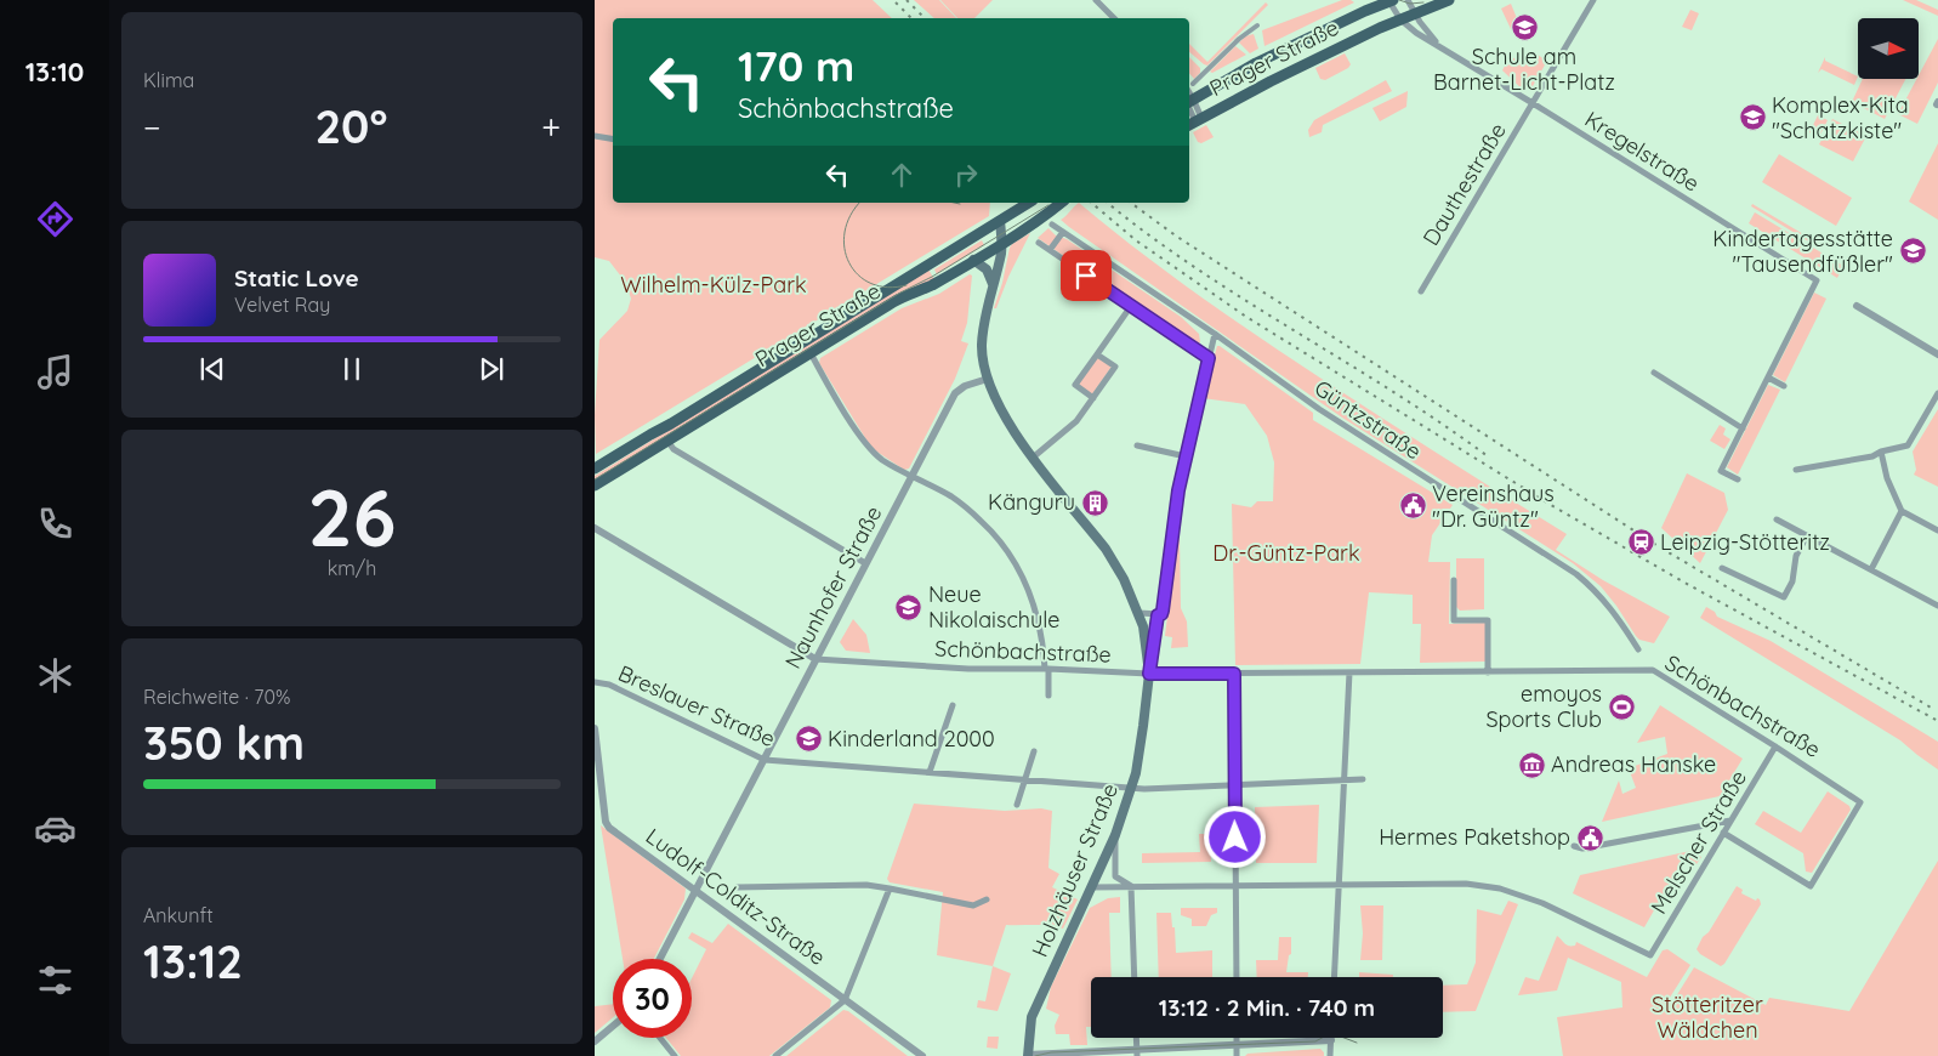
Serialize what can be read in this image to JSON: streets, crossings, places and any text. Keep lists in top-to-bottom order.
{
  "streets": {
    "main road": ["Prager Straße", "Holzhäuser Straße"],
    "street": [
      "Kregelstraße",
      "Dauthestraße",
      "Güntzstraße",
      "Naunhofer Straße",
      "Schönbachstraße",
      "Breslauer Straße",
      "Melscher Straße",
      "Ludolf-Colditz-Straße"
    ]
  },
  "crossings": [
    ["Prager Straße", "Kregelstraße"],
    ["Kregelstraße", "Dauthestraße"],
    ["Naunhofer Straße", "Schönbachstraße"],
    ["Naunhofer Straße", "Breslauer Straße"],
    ["Naunhofer Straße", "Holzhäuser Straße"],
    ["Naunhofer Straße", "Ludolf-Colditz-Straße"],
    ["Schönbachstraße", "Melscher Straße"],
    ["Schönbachstraße", "Holzhäuser Straße"],
    ["Breslauer Straße", "Holzhäuser Straße"]
  ],
  "parks": ["Wilhelm-Külz-Park", "Dr.-Güntz-Park", "Stötteritzer Wäldchen"],
  "places": {
    "school or university": [
      "Schule am Barnet-Licht-Platz",
      "Komplex-Kita \"Schatzkiste\"",
      "Kindertagesstätte \"Tausendfüßler\"",
      "Neue Nikolaischule",
      "Kinderland 2000"
    ],
    "building": ["Känguru"],
    "public building": ["Vereinshaus \"Dr. Güntz\"", "Hermes Paketshop"],
    "station": ["Leipzig-Stötteritz"],
    "sports": ["emoyos Sports Club"],
    "museum": ["Andreas Hanske"]
  },
  "north": "right",
  "page": {
    "tabs": "13:10",
    "tile": [
      "Klima",
      ["26", "km/h"],
      ["Reichweite · 70%", "350 km"],
      ["Ankunft", "13:12"]
    ],
    "turn": ["170 m", "Schönbachstraße"],
    "heat": ["−", "20°", "+"],
    "song": ["Static Love", "Velvet Ray"],
    "limit": "30",
    "trip": "13:12 · 2 Min. · 740 m"
  }
}
